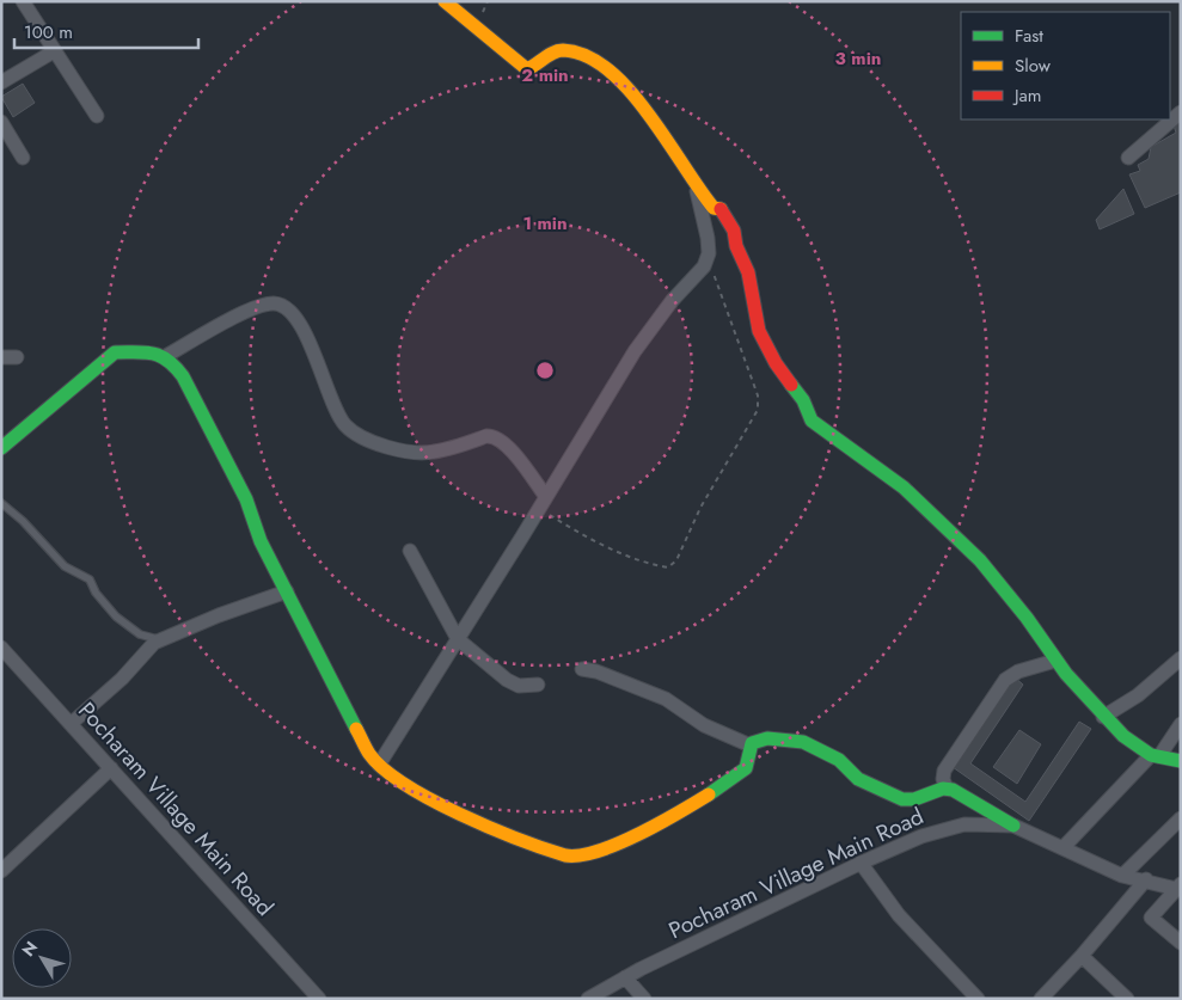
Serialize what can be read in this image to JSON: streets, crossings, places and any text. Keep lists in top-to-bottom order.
{
  "streets": {
    "street": ["Pocharam Village Main Road"]
  },
  "legend": ["Fast", "Slow", "Jam"],
  "scale_bar": "100 m",
  "north": "top left",
  "rings": ["3 min", "2 min", "1 min"]
}
